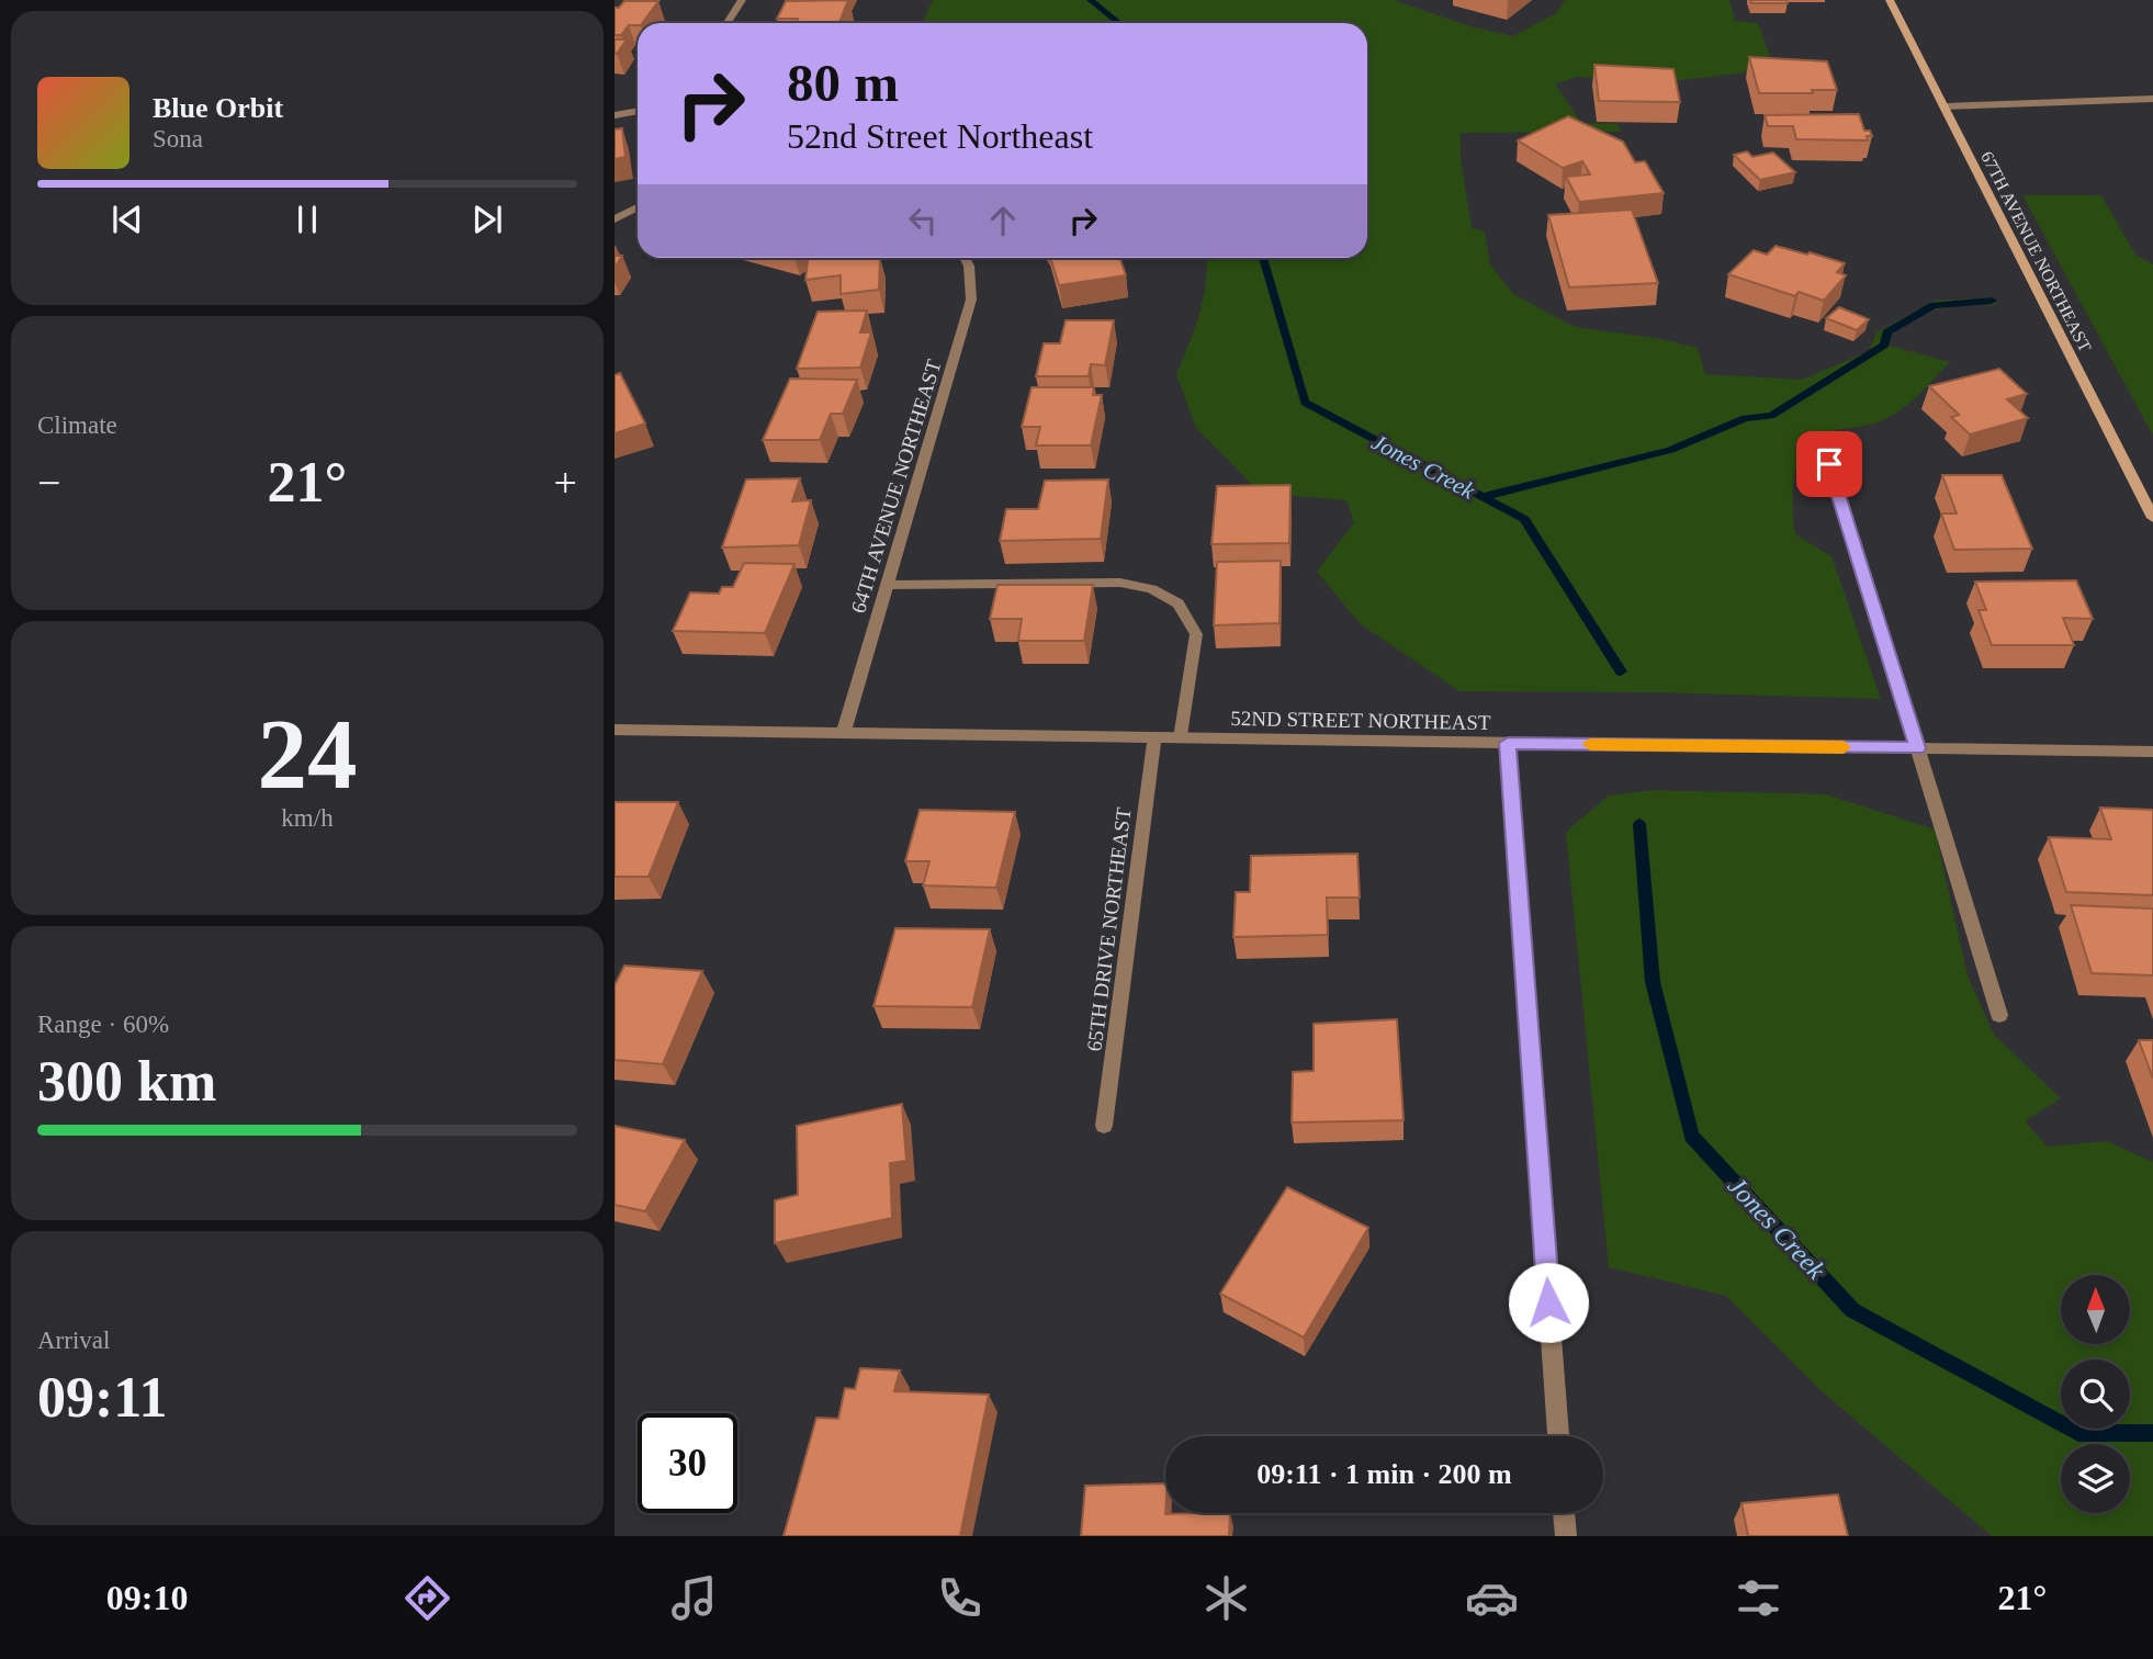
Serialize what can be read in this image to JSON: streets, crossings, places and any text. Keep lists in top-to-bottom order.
{
  "streets": {
    "street": [
      "67TH AVENUE NORTHEAST",
      "64TH AVENUE NORTHEAST",
      "52ND STREET NORTHEAST",
      "65TH DRIVE NORTHEAST"
    ]
  },
  "crossings": [
    ["64TH AVENUE NORTHEAST", "52ND STREET NORTHEAST"],
    ["52ND STREET NORTHEAST", "65TH DRIVE NORTHEAST"]
  ],
  "water": ["Jones Creek"],
  "north": "top",
  "page": {
    "turn": ["80 m", "52nd Street Northeast"],
    "song": ["Blue Orbit", "Sona"],
    "tile": [
      "Climate",
      ["24", "km/h"],
      ["Range · 60%", "300 km"],
      ["Arrival", "09:11"]
    ],
    "heat": ["−", "21°", "+"],
    "limit": "30",
    "trip": "09:11 · 1 min · 200 m",
    "tabs": ["09:10", "21°"]
  }
}
